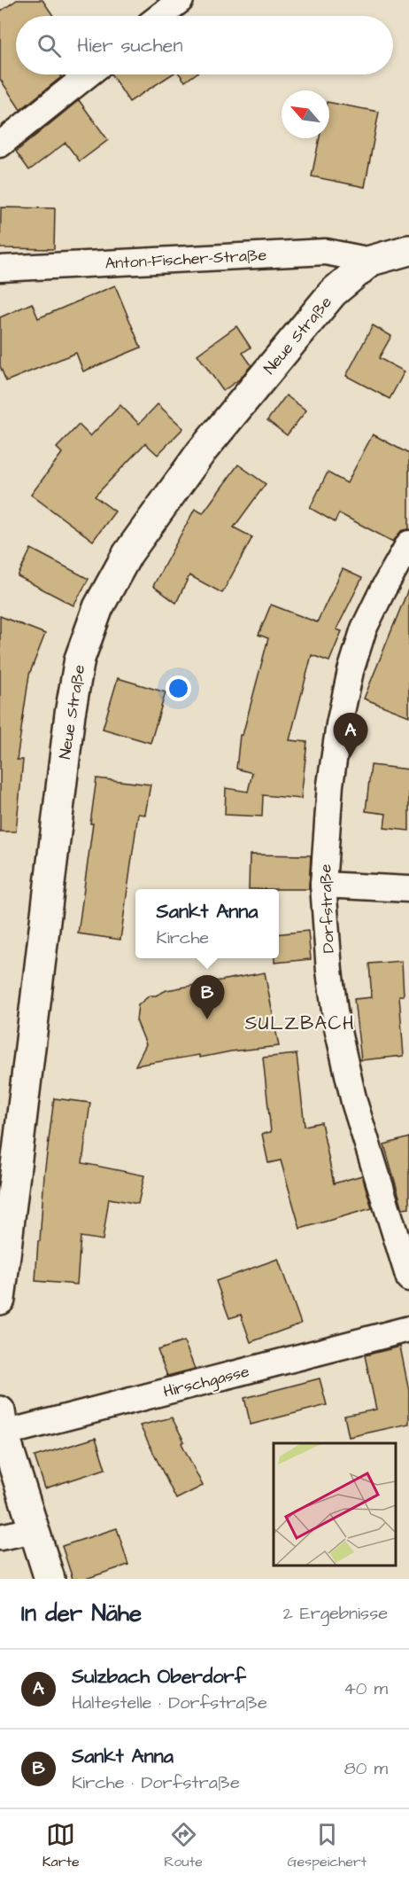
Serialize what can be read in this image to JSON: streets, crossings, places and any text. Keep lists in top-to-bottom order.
{
  "streets": {
    "street": [
      "Anton-Fischer-Straße",
      "Neue Straße",
      "Dorfstraße",
      "Hirschgasse"
    ]
  },
  "crossings": [
    ["Anton-Fischer-Straße", "Neue Straße"]
  ],
  "districts": ["SULZBACH"],
  "north": "top left",
  "page": {
    "search": "Hier suchen",
    "pins": ["A", "B"],
    "popup": ["Sankt Anna", "Kirche"],
    "heading": ["In der Nähe", "2 Ergebnisse"],
    "list": [
      {
        "mark": "A",
        "name": "Sulzbach Oberdorf",
        "note": "Haltestelle · Dorfstraße",
        "value": "40 m"
      },
      {
        "mark": "B",
        "name": "Sankt Anna",
        "note": "Kirche · Dorfstraße",
        "value": "80 m"
      }
    ],
    "nav": ["Karte", "Route", "Gespeichert"]
  }
}
